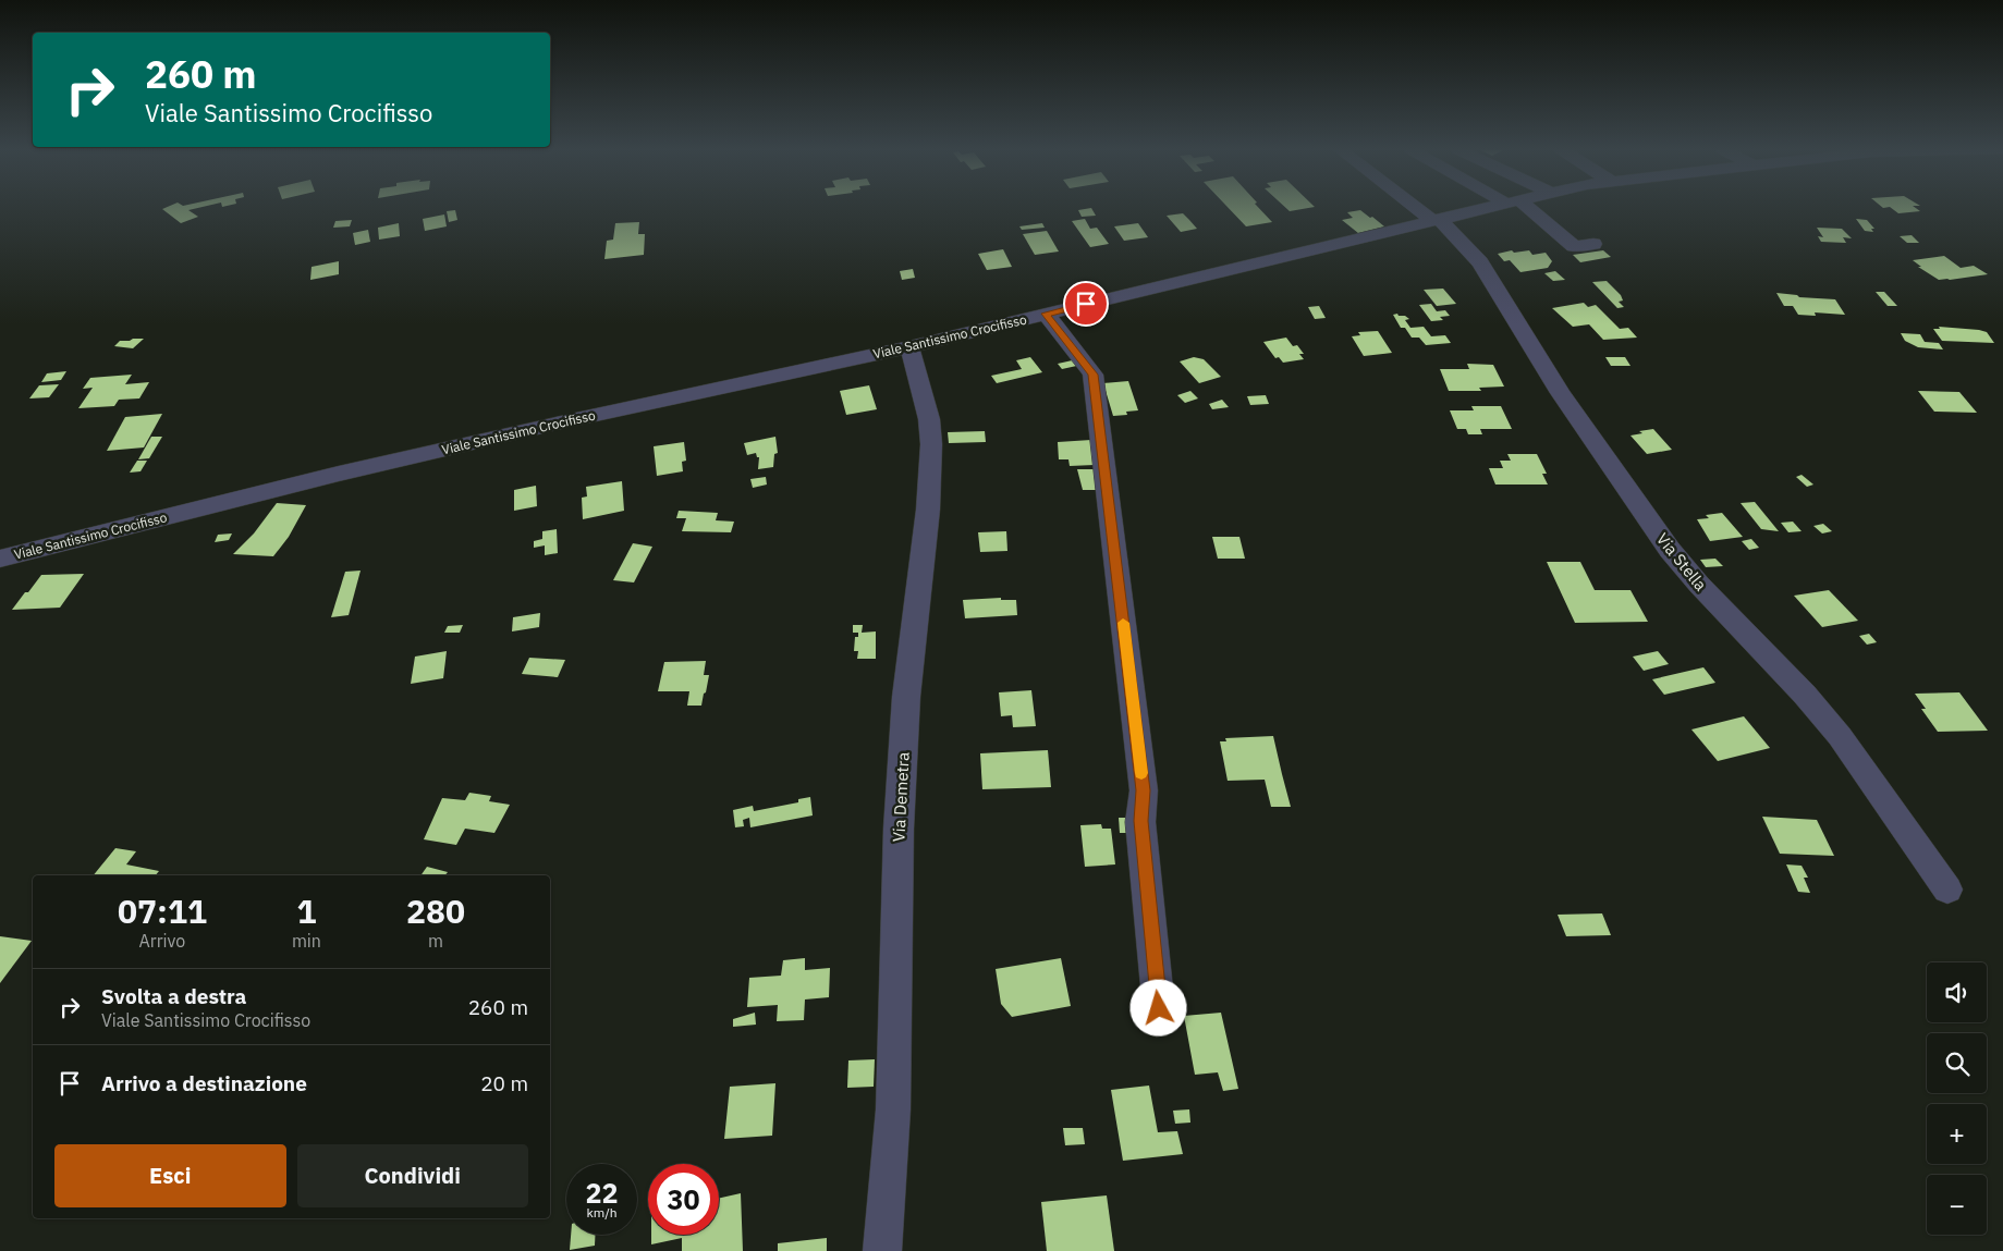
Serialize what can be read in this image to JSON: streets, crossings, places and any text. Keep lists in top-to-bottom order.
{
  "streets": {
    "street": ["Viale Santissimo Crocifisso", "Via Stella", "Via Demetra"]
  },
  "crossings": [
    ["Viale Santissimo Crocifisso", "Via Stella"],
    ["Viale Santissimo Crocifisso", "Via Demetra"]
  ],
  "page": {
    "turn": ["260 m", "Viale Santissimo Crocifisso"],
    "eta": [
      "07:11",
      "Arrivo",
      "1",
      "min",
      "280",
      "m"
    ],
    "map_buttons": ["+", "−"],
    "list": [
      {
        "name": "Svolta a destra",
        "note": "Viale Santissimo Crocifisso",
        "value": "260 m"
      },
      {
        "name": "Arrivo a destinazione",
        "value": "20 m"
      }
    ],
    "buttons": ["Esci", "Condividi"],
    "speed": "22 km/h",
    "limit": "30"
  }
}
